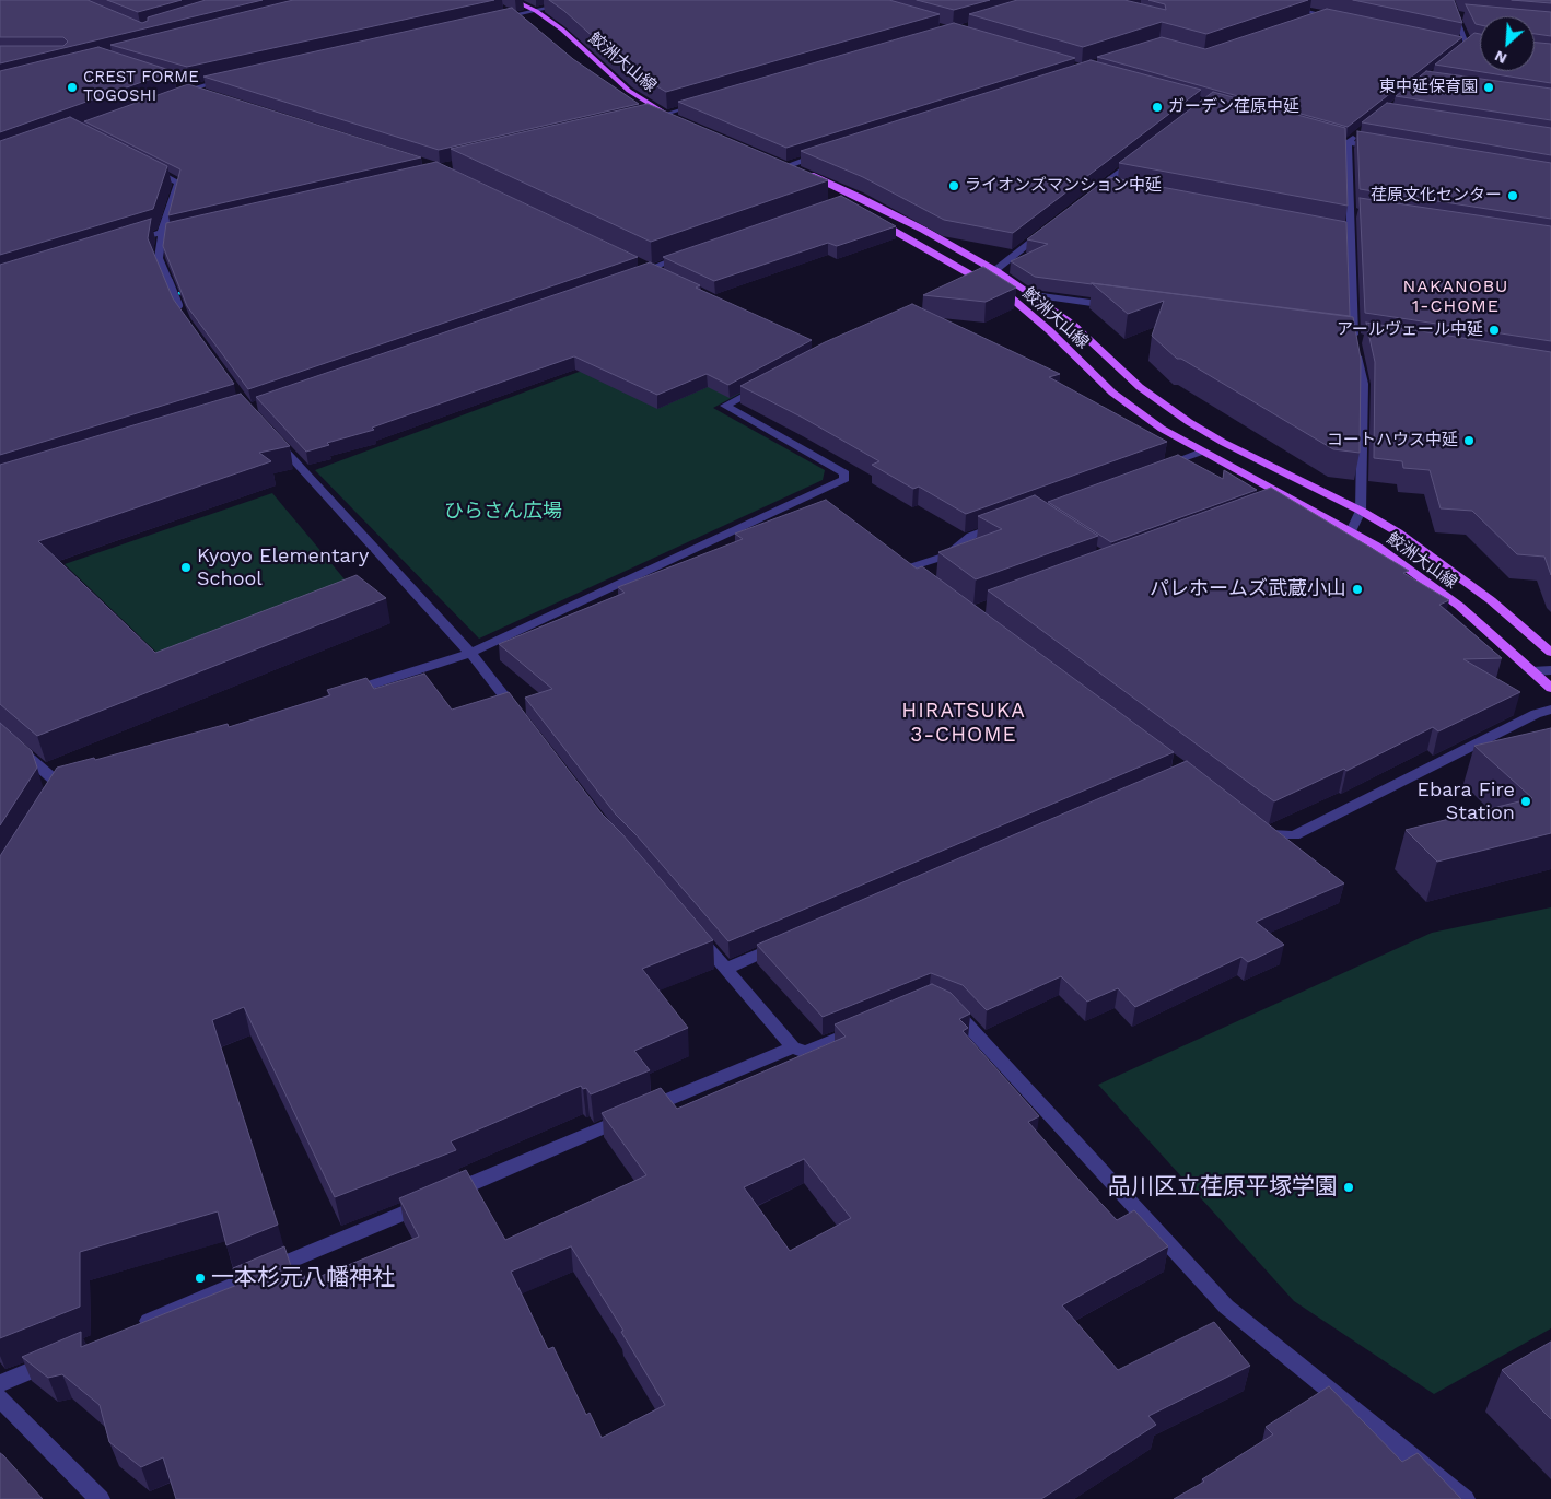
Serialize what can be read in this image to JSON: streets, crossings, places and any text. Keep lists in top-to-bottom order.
{
  "streets": {
    "main road": ["鮫洲大山線"]
  },
  "districts": ["NAKANOBU 1-CHOME", "HIRATSUKA 3-CHOME"],
  "parks": ["ひらさん広場"],
  "places": [
    "CREST FORME TOGOSHI",
    "東中延保育園",
    "ガーデン荏原中延",
    "ライオンズマンション中延",
    "荏原文化センター",
    "アールヴェール中延",
    "コートハウス中延",
    "Kyoyo Elementary School",
    "パレホームズ武蔵小山",
    "Ebara Fire Station",
    "品川区立荏原平塚学園",
    "一本杉元八幡神社"
  ],
  "north": "bottom left"
}
